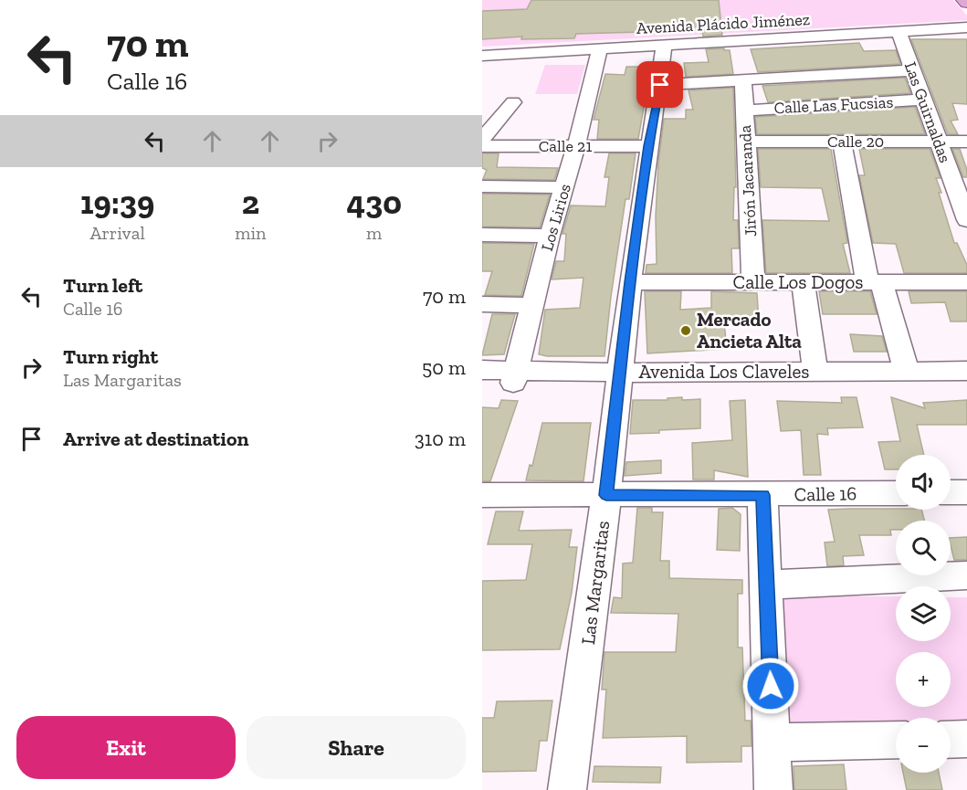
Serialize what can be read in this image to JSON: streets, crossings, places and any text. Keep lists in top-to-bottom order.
{
  "streets": {
    "street": [
      "Avenida Plácido Jiménez",
      "Calle Las Fucsias",
      "Las Guirnaldas",
      "Calle 20",
      "Calle 21",
      "Jirón Jacaranda",
      "Los Lirios",
      "Calle Los Dogos",
      "Avenida Los Claveles",
      "Calle 16",
      "Las Margaritas"
    ]
  },
  "crossings": [
    ["Avenida Plácido Jiménez", "Las Guirnaldas"],
    ["Avenida Plácido Jiménez", "Los Lirios"],
    ["Avenida Plácido Jiménez", "Las Margaritas"],
    ["Calle Las Fucsias", "Las Guirnaldas"],
    ["Calle Las Fucsias", "Jirón Jacaranda"],
    ["Las Guirnaldas", "Calle 20"],
    ["Calle 20", "Jirón Jacaranda"],
    ["Calle 21", "Los Lirios"],
    ["Calle 21", "Las Margaritas"],
    ["Jirón Jacaranda", "Calle Los Dogos"],
    ["Los Lirios", "Avenida Los Claveles"],
    ["Calle Los Dogos", "Las Margaritas"],
    ["Avenida Los Claveles", "Las Margaritas"],
    ["Calle 16", "Las Margaritas"]
  ],
  "places": ["Mercado Ancieta Alta"],
  "page": {
    "turn": ["70 m", "Calle 16"],
    "eta": [
      "19:39",
      "Arrival",
      "2",
      "min",
      "430",
      "m"
    ],
    "list": [
      {
        "name": "Turn left",
        "note": "Calle 16",
        "value": "70 m"
      },
      {
        "name": "Turn right",
        "note": "Las Margaritas",
        "value": "50 m"
      },
      {
        "name": "Arrive at destination",
        "value": "310 m"
      }
    ],
    "map_buttons": ["+", "−"],
    "buttons": ["Exit", "Share"]
  }
}
